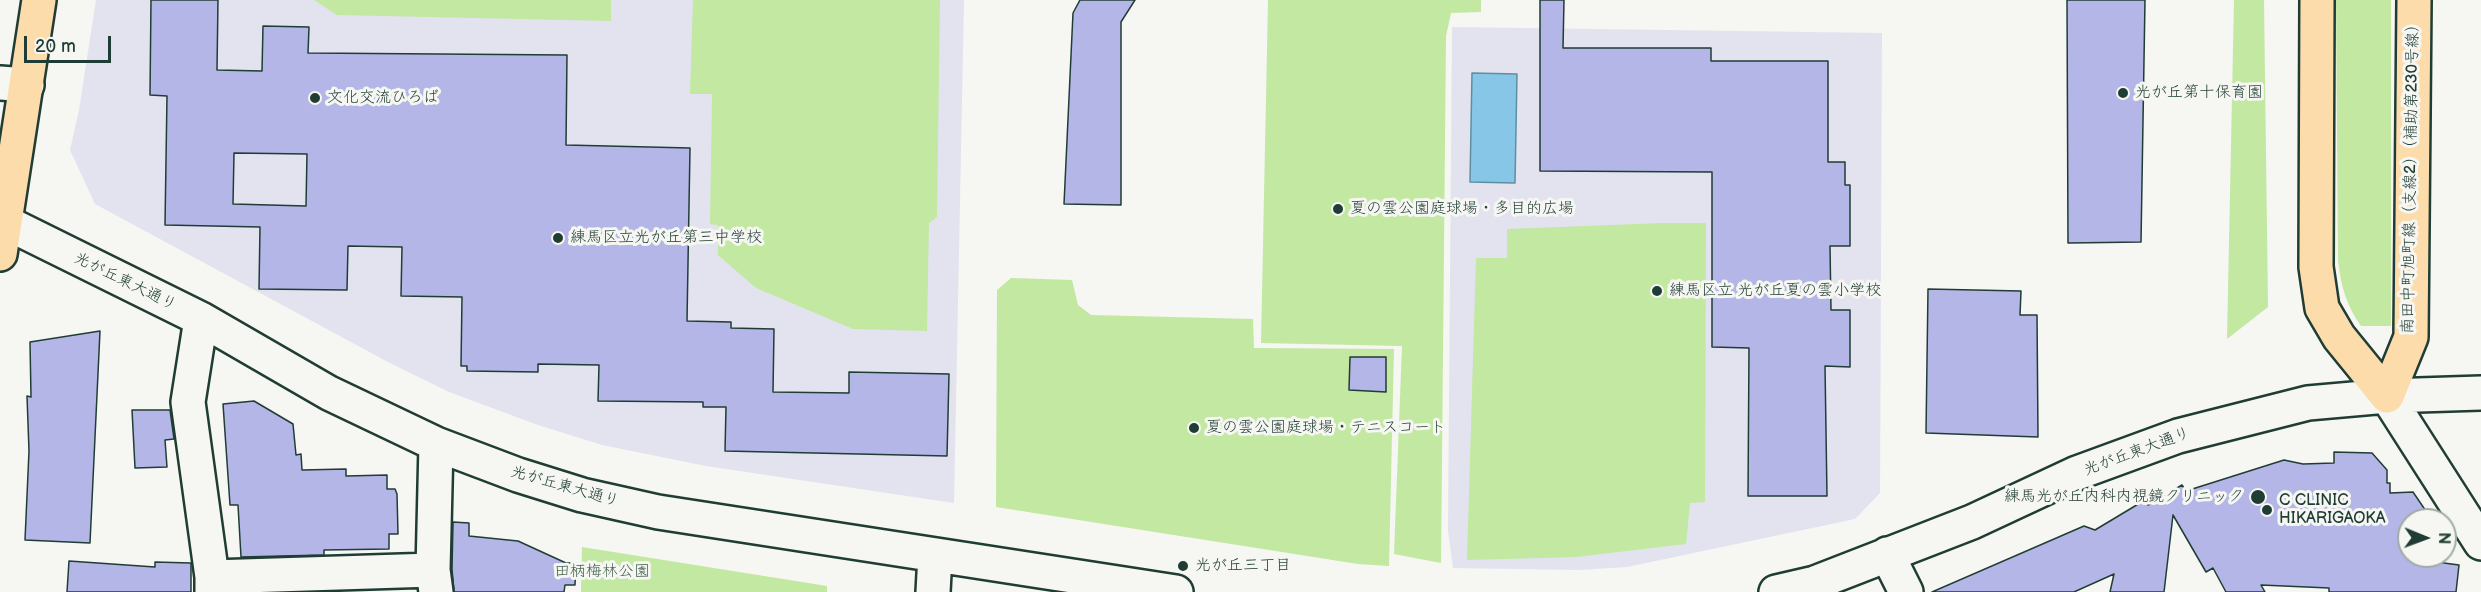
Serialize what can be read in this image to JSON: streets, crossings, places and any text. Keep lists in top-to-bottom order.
{
  "streets": {
    "main road": ["南田中町旭町線（支線2）（補助第230号線）"],
    "street": ["光が丘東大通り"]
  },
  "crossings": [
    ["南田中町旭町線（支線2）（補助第230号線）", "光が丘東大通り"]
  ],
  "parks": ["田柄梅林公園"],
  "places": [
    "光が丘第十保育園",
    "文化交流ひろば",
    "夏の雲公園庭球場・多目的広場",
    "練馬区立光が丘第三中学校",
    "練馬区立 光が丘夏の雲小学校",
    "夏の雲公園庭球場・テニスコート",
    "練馬光が丘内科内視鏡クリニック",
    "C CLINIC HIKARIGAOKA",
    "光が丘三丁目"
  ],
  "scale_bar": "20 m",
  "north": "right"
}
